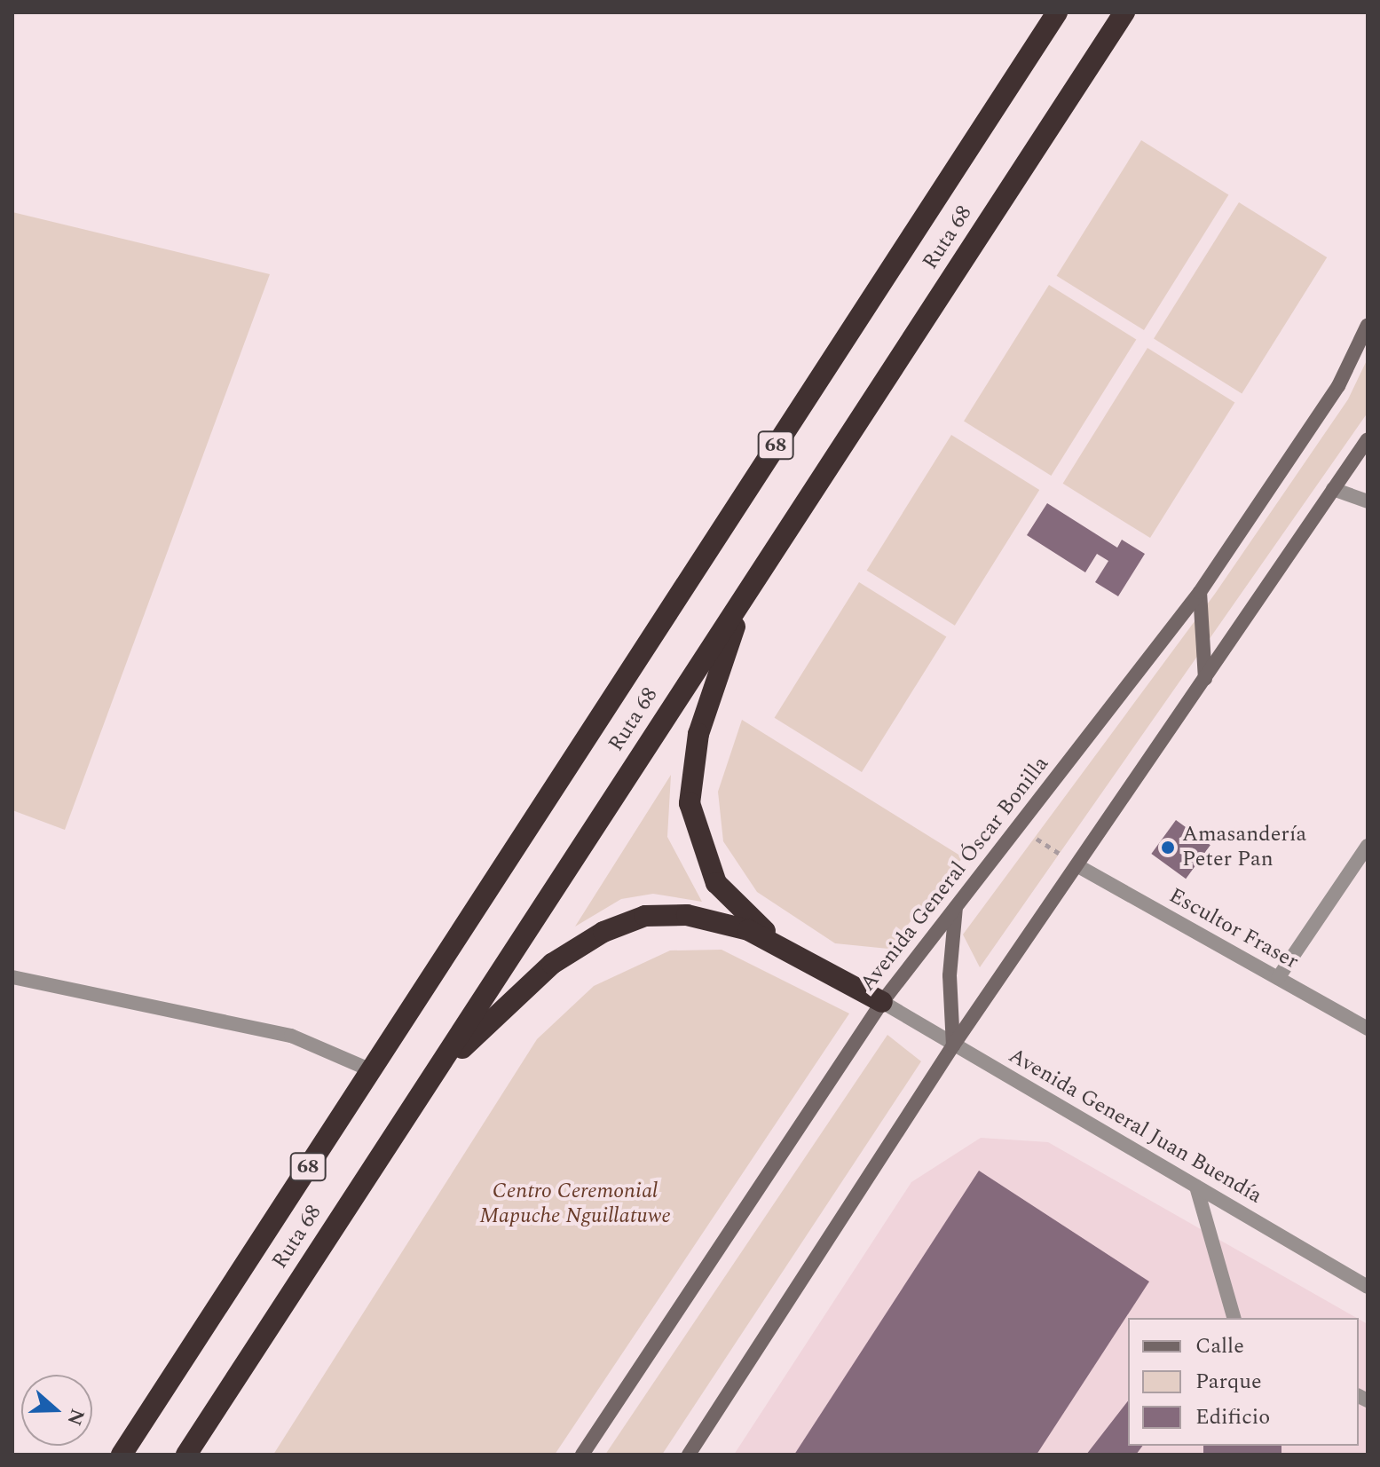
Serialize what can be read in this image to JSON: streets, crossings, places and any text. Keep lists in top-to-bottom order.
{
  "streets": {
    "highway": ["Ruta 68", "68"],
    "main road": ["Avenida General Óscar Bonilla"],
    "street": ["Escultor Fraser", "Avenida General Juan Buendía"]
  },
  "crossings": [
    ["Avenida General Óscar Bonilla", "Avenida General Juan Buendía"]
  ],
  "parks": ["Centro Ceremonial Mapuche Nguillatuwe"],
  "places": ["Amasandería Peter Pan"],
  "legend": ["Calle", "Parque", "Edificio"],
  "north": "right"
}
